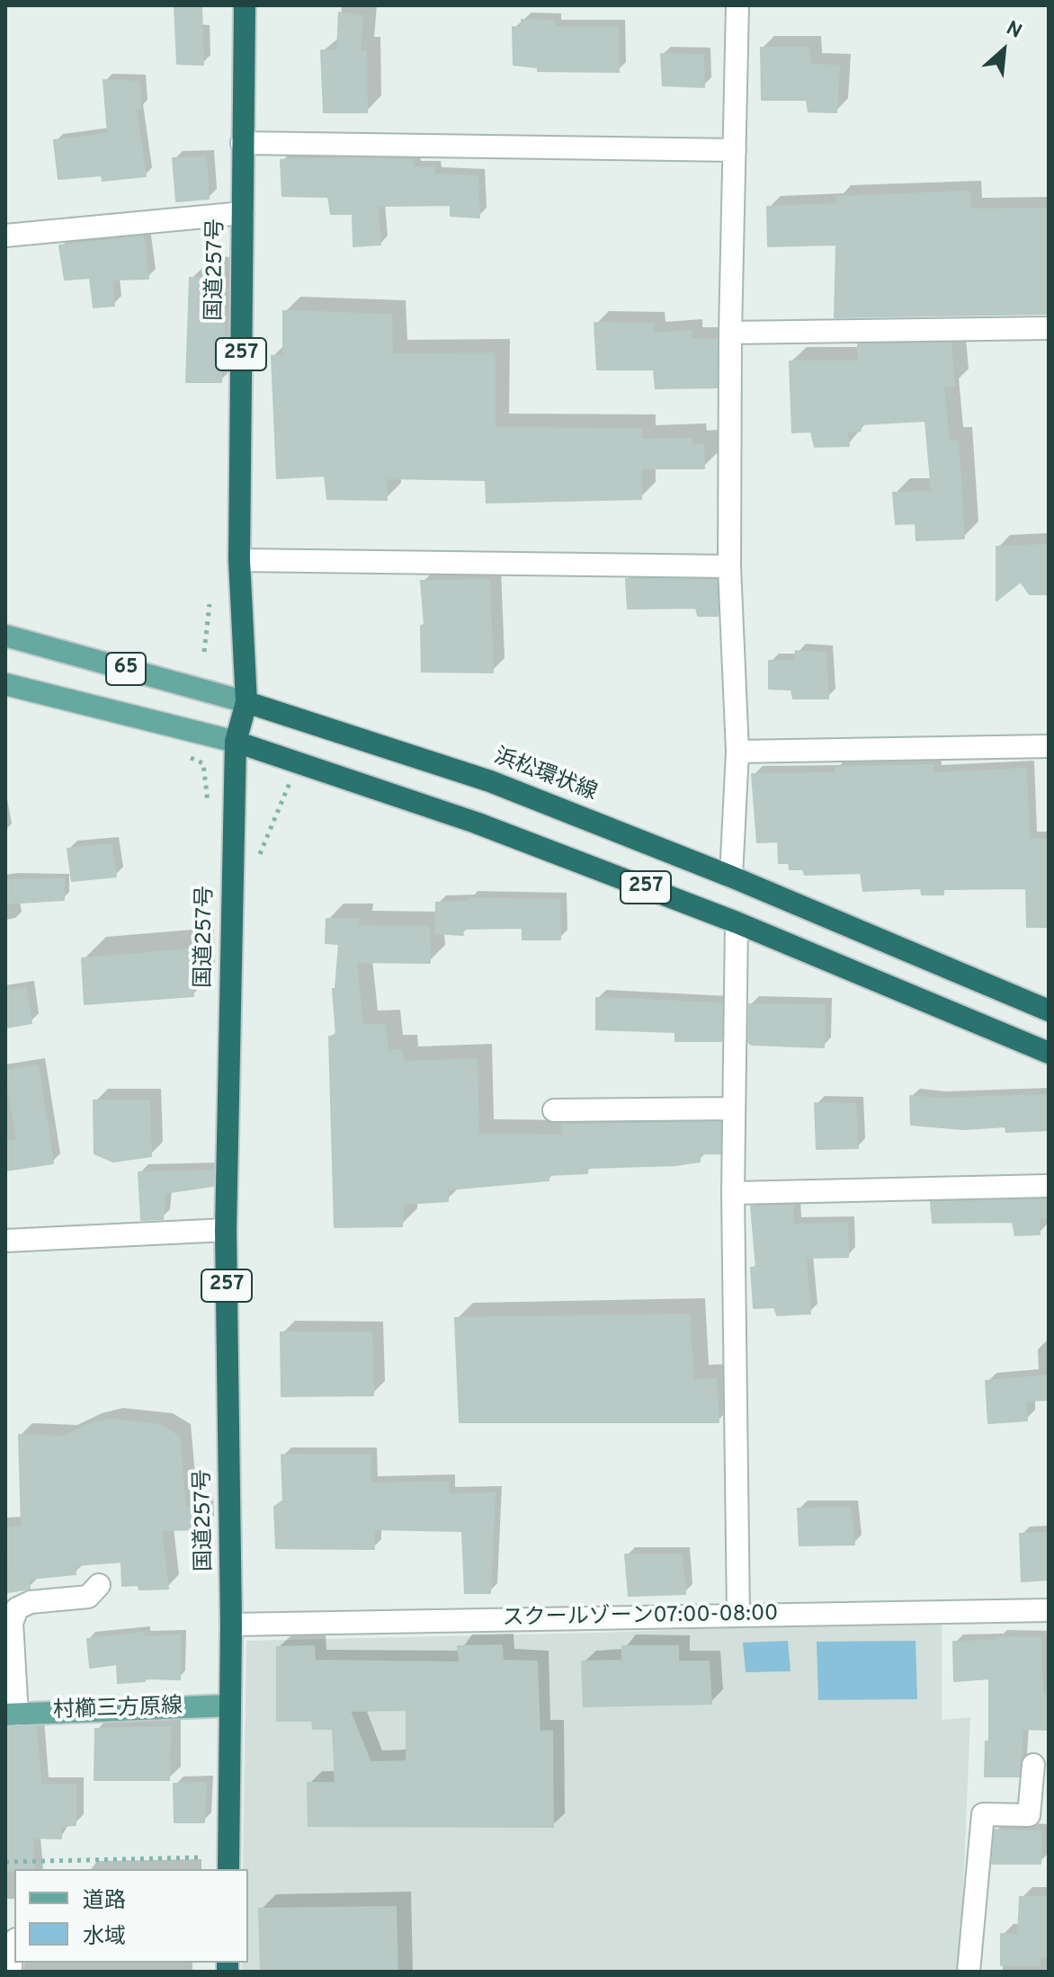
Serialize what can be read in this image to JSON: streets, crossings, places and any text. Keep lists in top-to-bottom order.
{
  "streets": {
    "highway": ["国道257号", "257", "浜松環状線"],
    "main road": ["65", "村櫛三方原線"],
    "street": ["スクールゾーン07:00-08:00"]
  },
  "crossings": [
    ["国道257号", "257"],
    ["国道257号", "65"],
    ["国道257号", "浜松環状線"],
    ["国道257号", "スクールゾーン07:00-08:00"],
    ["国道257号", "村櫛三方原線"],
    ["257", "65"]
  ],
  "legend": ["道路", "水域"],
  "north": "top right"
}
